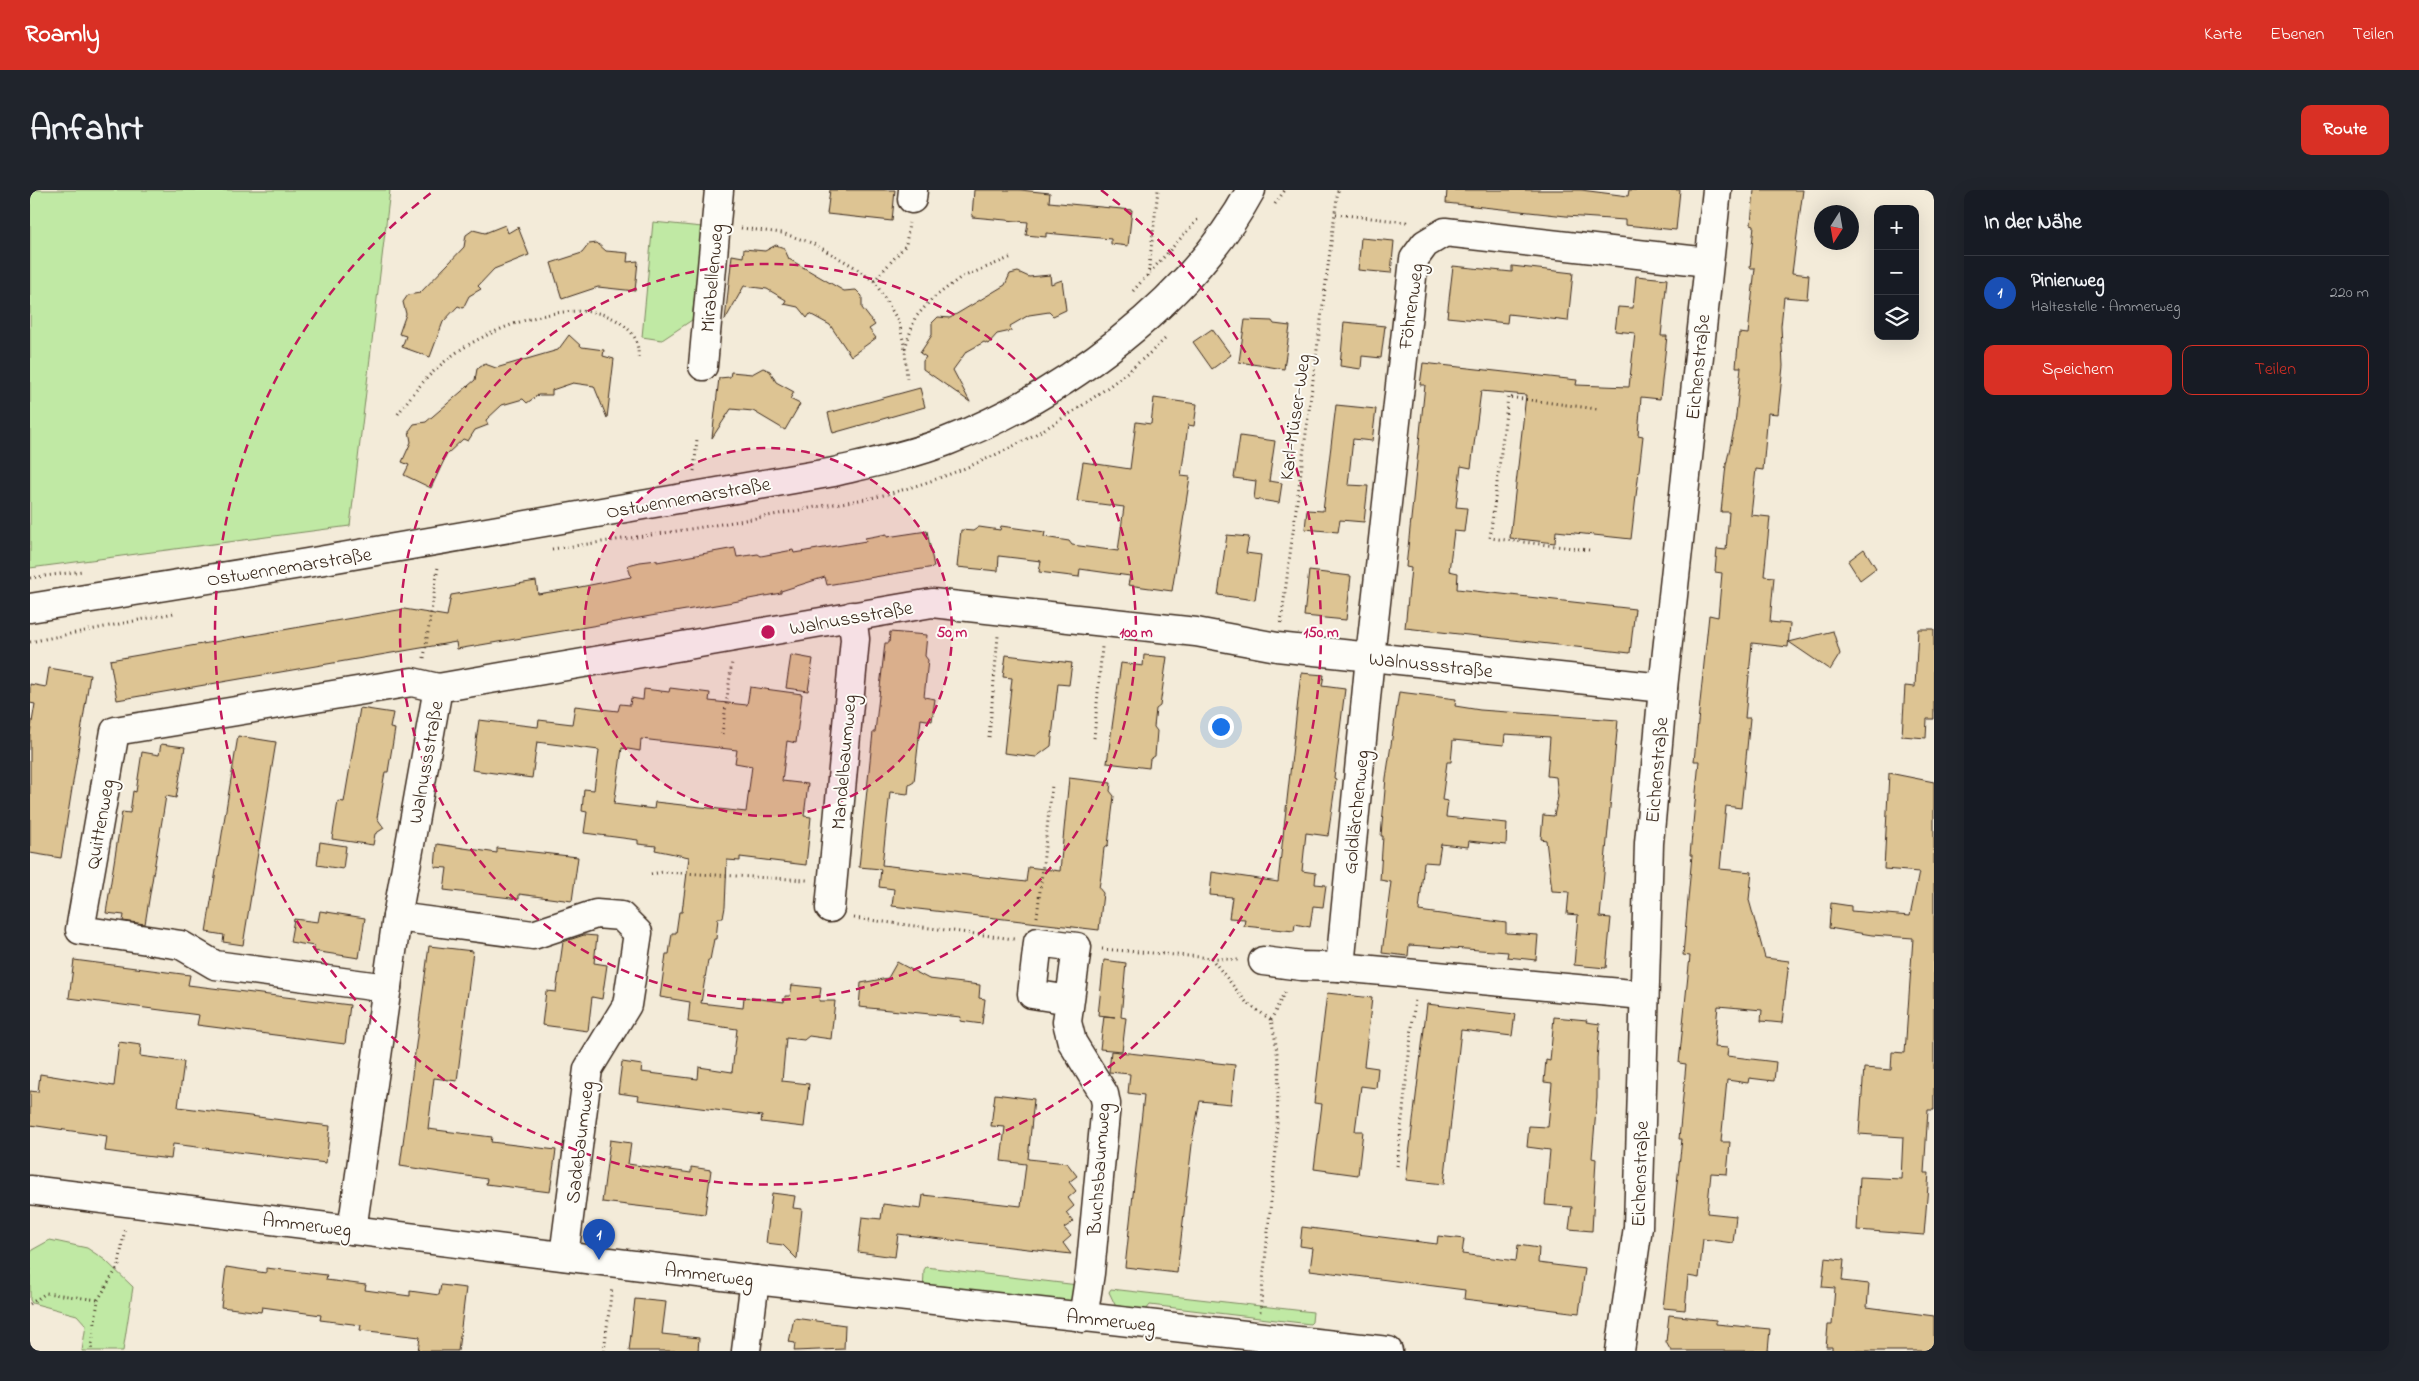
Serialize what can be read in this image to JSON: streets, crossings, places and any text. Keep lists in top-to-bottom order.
{
  "streets": {
    "street": [
      "Mirabellenweg",
      "Föhrenweg",
      "Eichenstraße",
      "Ostwennemarstraße",
      "Walnussstraße",
      "Mandelbaumweg",
      "Goldlärchenweg",
      "Quittenweg",
      "Sadebaumweg",
      "Buchsbaumweg",
      "Ammerweg"
    ],
    "path": ["Karl-Müser-Weg"]
  },
  "crossings": [
    ["Föhrenweg", "Eichenstraße"],
    ["Föhrenweg", "Walnussstraße"],
    ["Föhrenweg", "Goldlärchenweg"],
    ["Eichenstraße", "Walnussstraße"],
    ["Karl-Müser-Weg", "Walnussstraße"],
    ["Walnussstraße", "Mandelbaumweg"],
    ["Walnussstraße", "Goldlärchenweg"],
    ["Walnussstraße", "Quittenweg"],
    ["Walnussstraße", "Sadebaumweg"],
    ["Walnussstraße", "Ammerweg"],
    ["Sadebaumweg", "Ammerweg"],
    ["Buchsbaumweg", "Ammerweg"]
  ],
  "north": "bottom",
  "page": {
    "header": "Roamly",
    "nav": ["Karte", "Ebenen", "Teilen"],
    "title": "Anfahrt",
    "buttons": [
      "Route",
      ["Speichern", "Teilen"]
    ],
    "heading": "In der Nähe",
    "map_buttons": ["+", "−"],
    "list": [
      {
        "mark": "1",
        "name": "Pinienweg",
        "note": "Haltestelle · Ammerweg",
        "value": "220 m"
      }
    ],
    "pins": "1"
  },
  "rings": ["50 m", "100 m", "150 m"]
}
